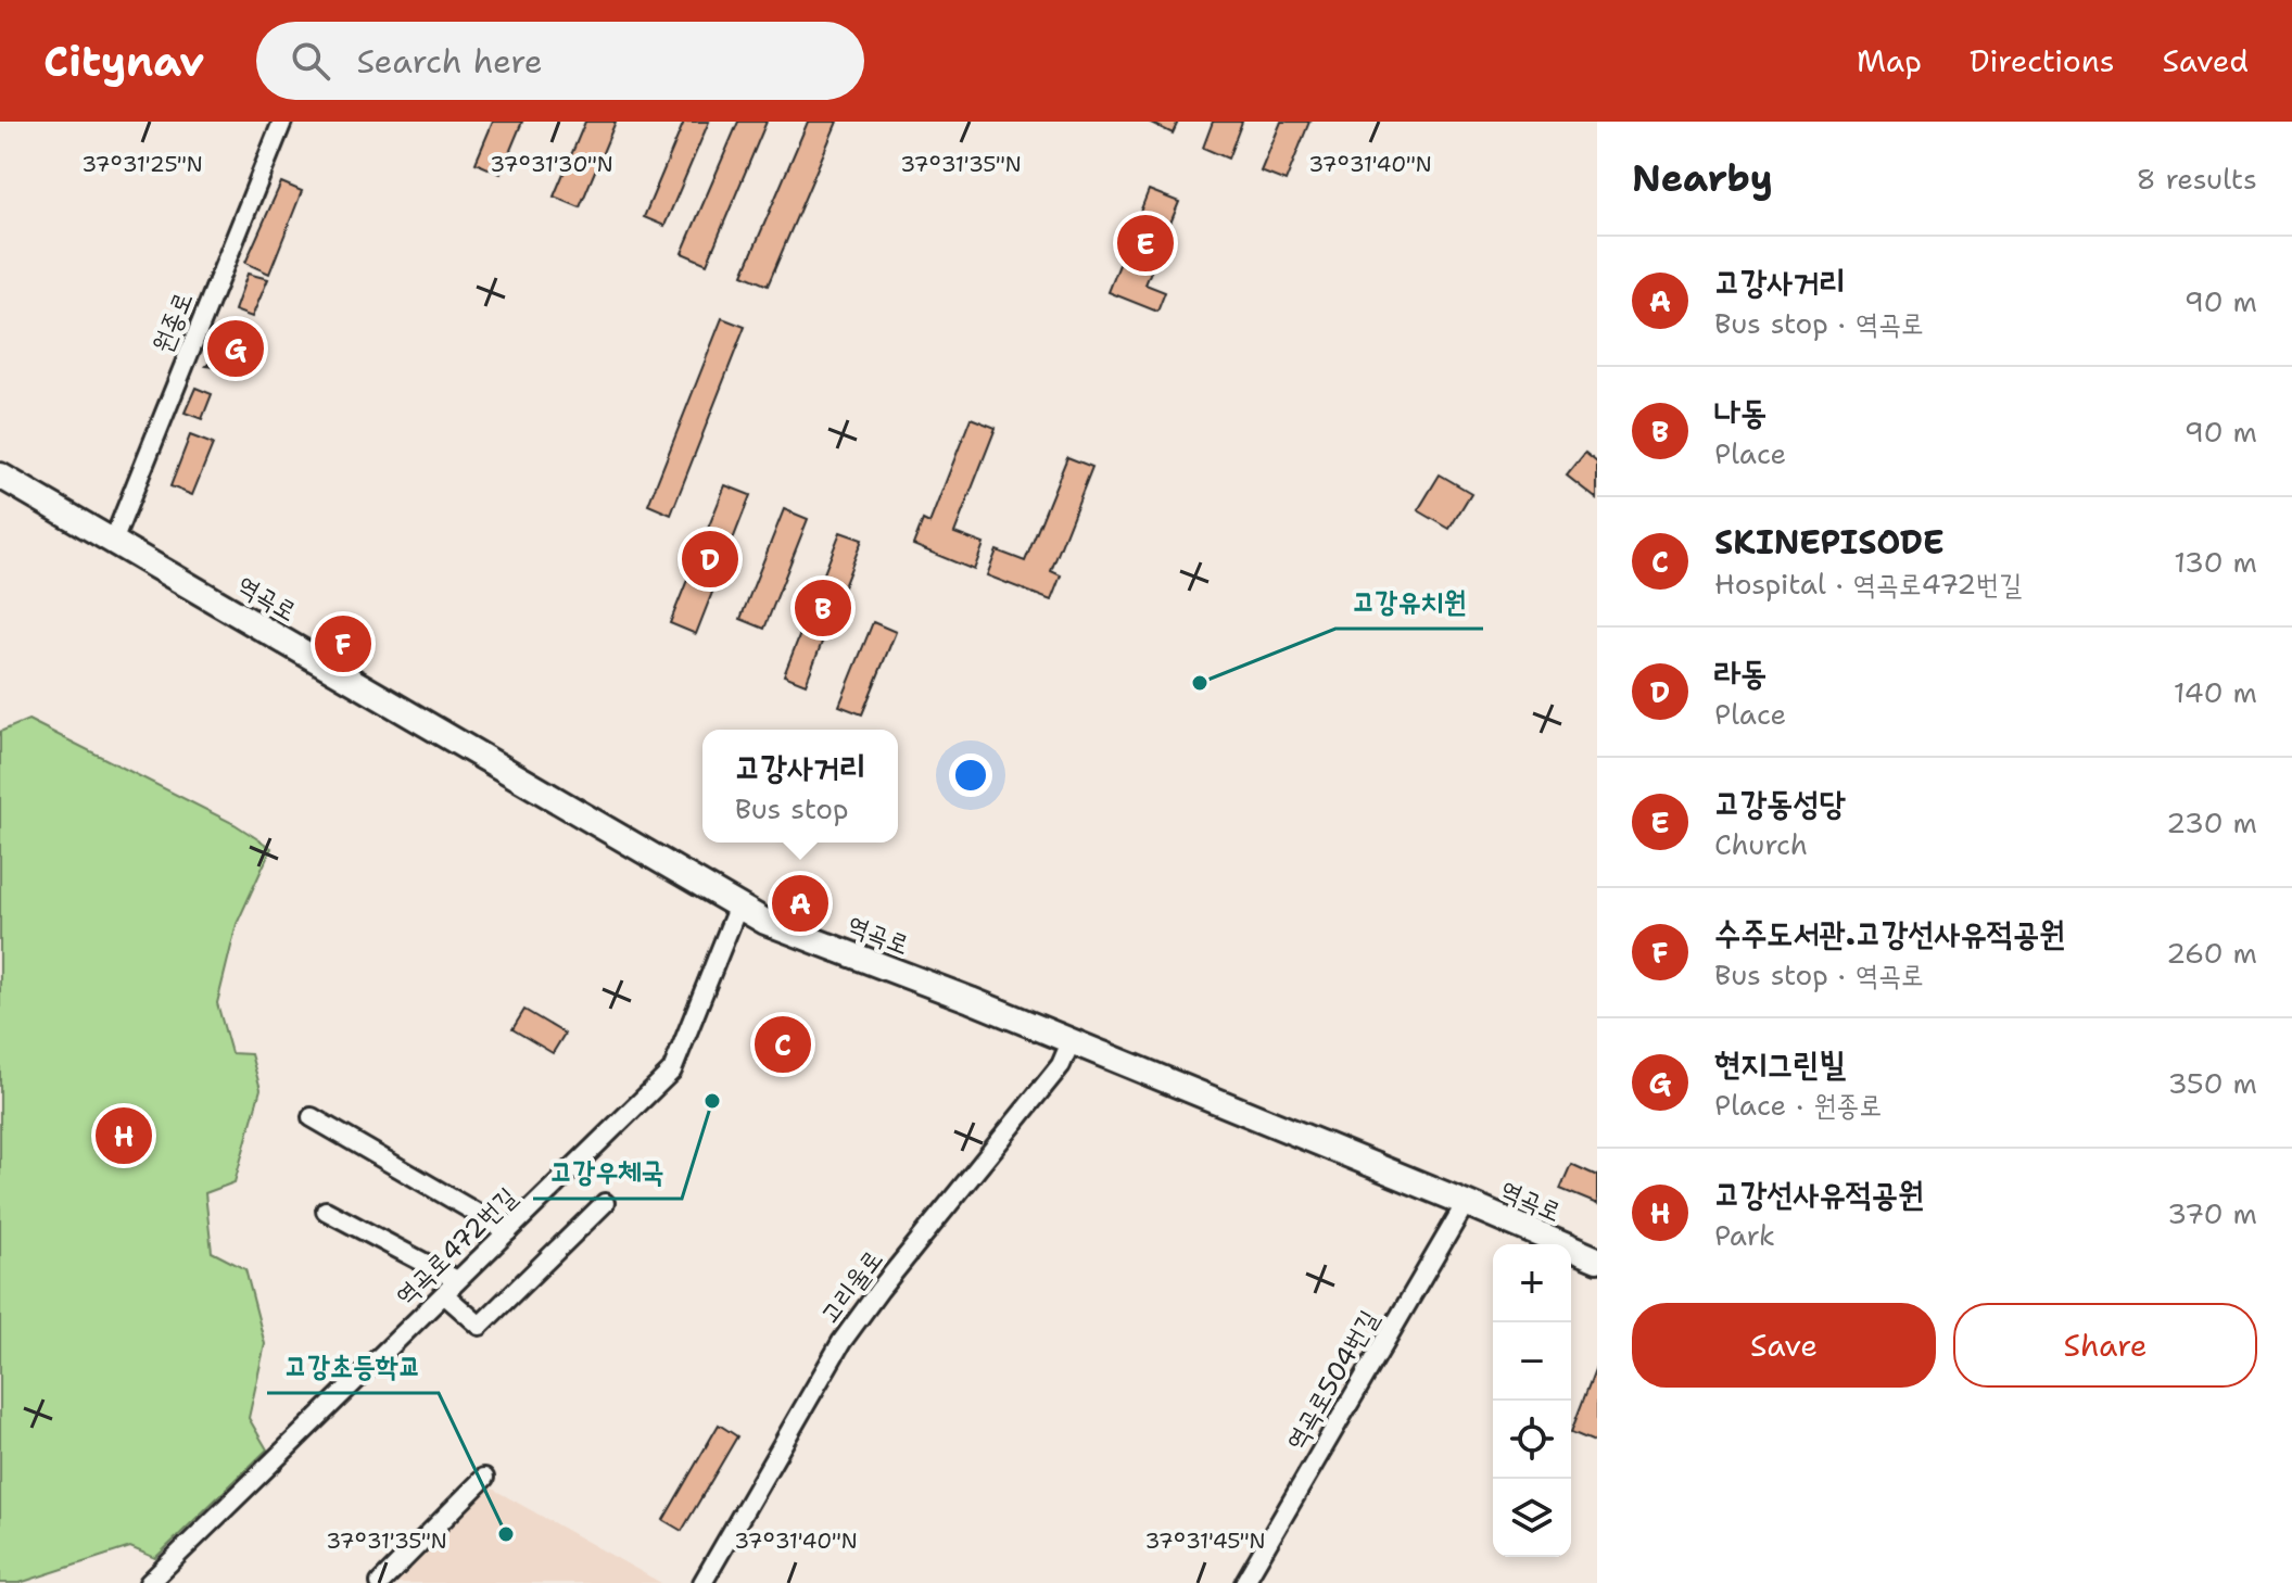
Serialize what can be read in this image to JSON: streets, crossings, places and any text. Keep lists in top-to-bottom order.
{
  "streets": {
    "street": [
      "원종로",
      "역곡로",
      "역곡로472번길",
      "고리울로",
      "역곡로504번길"
    ]
  },
  "crossings": [
    ["원종로", "역곡로"],
    ["역곡로", "역곡로472번길"],
    ["역곡로", "고리울로"],
    ["역곡로", "역곡로504번길"]
  ],
  "places": ["고강유치원", "고강우체국", "고강초등학교"],
  "page": {
    "header": "Citynav",
    "search": "Search here",
    "nav": ["Map", "Directions", "Saved"],
    "heading": ["Nearby", "8 results"],
    "pins": [
      "E",
      "G",
      "D",
      "B",
      "F",
      "A",
      "C",
      "H"
    ],
    "list": [
      {
        "mark": "A",
        "name": "고강사거리",
        "note": "Bus stop · 역곡로",
        "value": "90 m"
      },
      {
        "mark": "B",
        "name": "나동",
        "note": "Place",
        "value": "90 m"
      },
      {
        "mark": "C",
        "name": "SKINEPISODE",
        "note": "Hospital · 역곡로472번길",
        "value": "130 m"
      },
      {
        "mark": "D",
        "name": "라동",
        "note": "Place",
        "value": "140 m"
      },
      {
        "mark": "E",
        "name": "고강동성당",
        "note": "Church",
        "value": "230 m"
      },
      {
        "mark": "F",
        "name": "수주도서관.고강선사유적공원",
        "note": "Bus stop · 역곡로",
        "value": "260 m"
      },
      {
        "mark": "G",
        "name": "현지그린빌",
        "note": "Place · 원종로",
        "value": "350 m"
      },
      {
        "mark": "H",
        "name": "고강선사유적공원",
        "note": "Park",
        "value": "370 m"
      }
    ],
    "popup": ["고강사거리", "Bus stop"],
    "map_buttons": ["+", "−"],
    "buttons": ["Save", "Share"]
  },
  "coordinates": [
    "37°31'25\"N",
    "37°31'30\"N",
    "37°31'35\"N",
    "37°31'40\"N",
    "37°31'45\"N"
  ]
}
